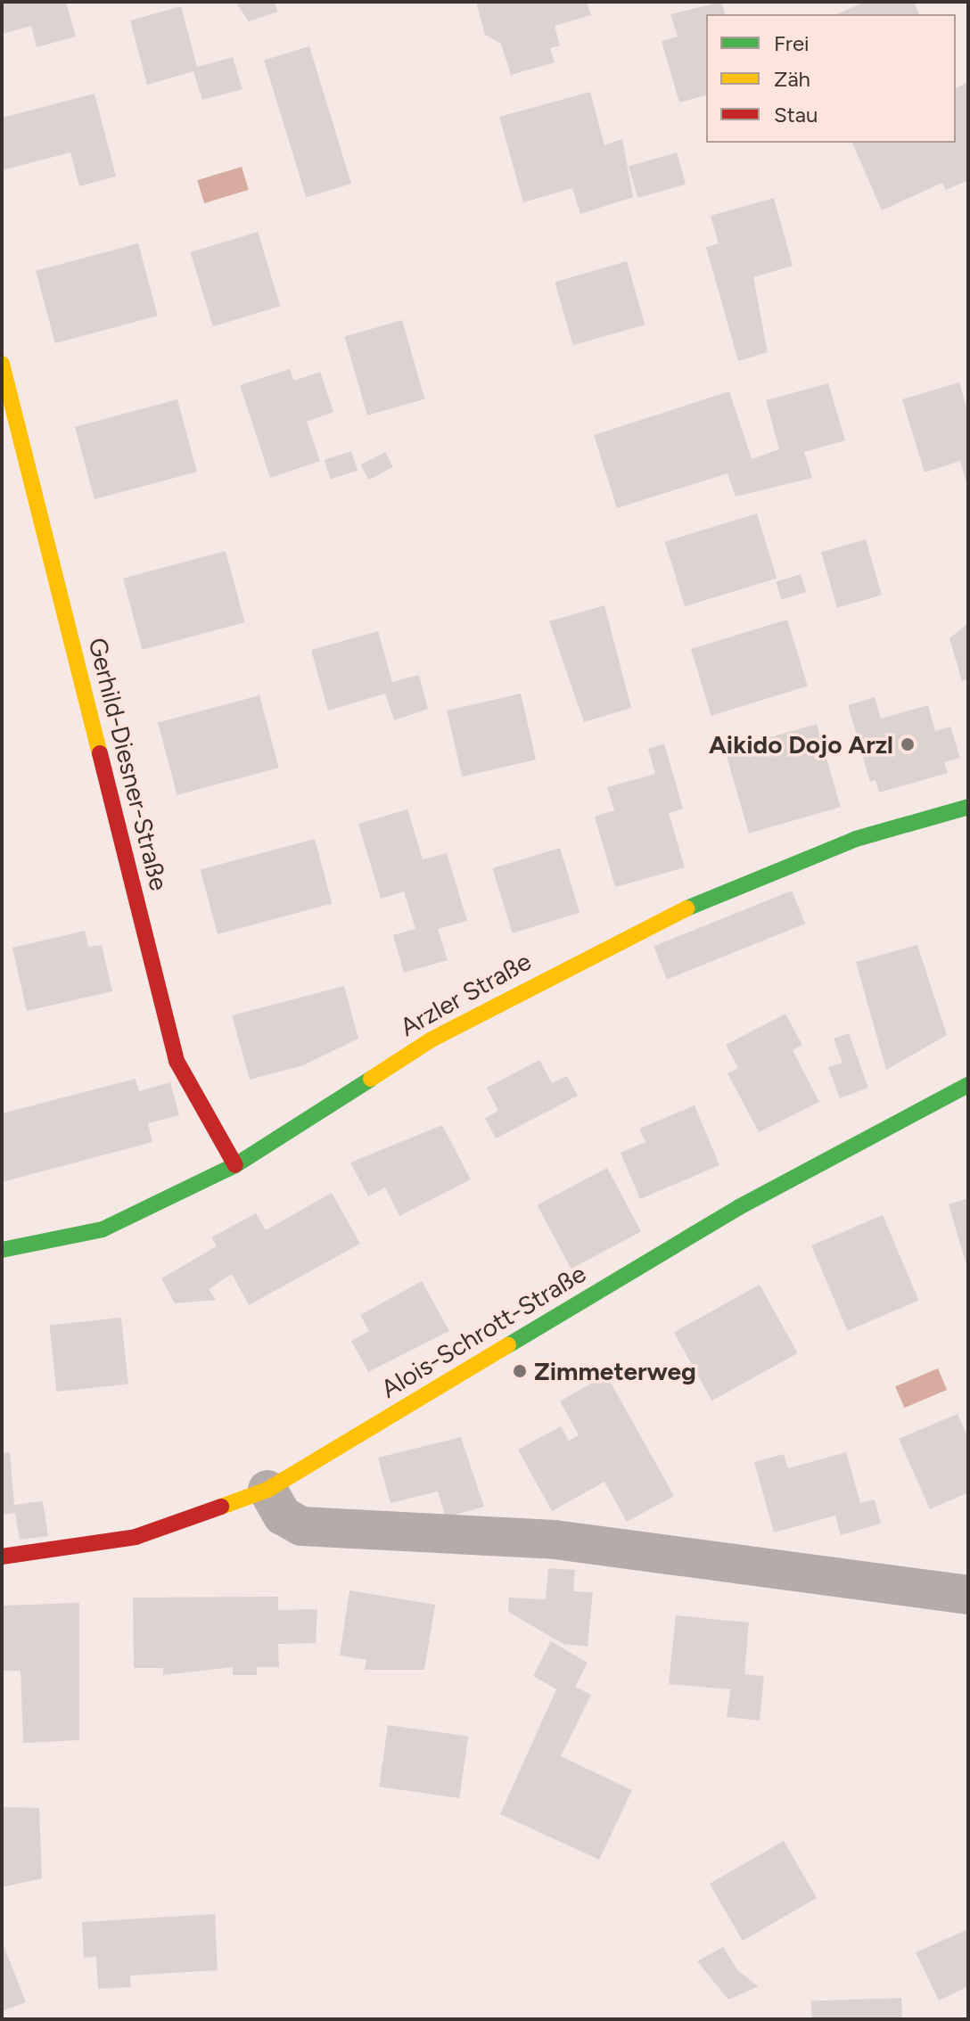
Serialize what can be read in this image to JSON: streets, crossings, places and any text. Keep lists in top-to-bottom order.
{
  "streets": {
    "street": ["Gerhild-Diesner-Straße", "Arzler Straße", "Alois-Schrott-Straße"]
  },
  "crossings": [
    ["Gerhild-Diesner-Straße", "Arzler Straße"]
  ],
  "places": ["Aikido Dojo Arzl", "Zimmeterweg"],
  "legend": ["Frei", "Zäh", "Stau"]
}
